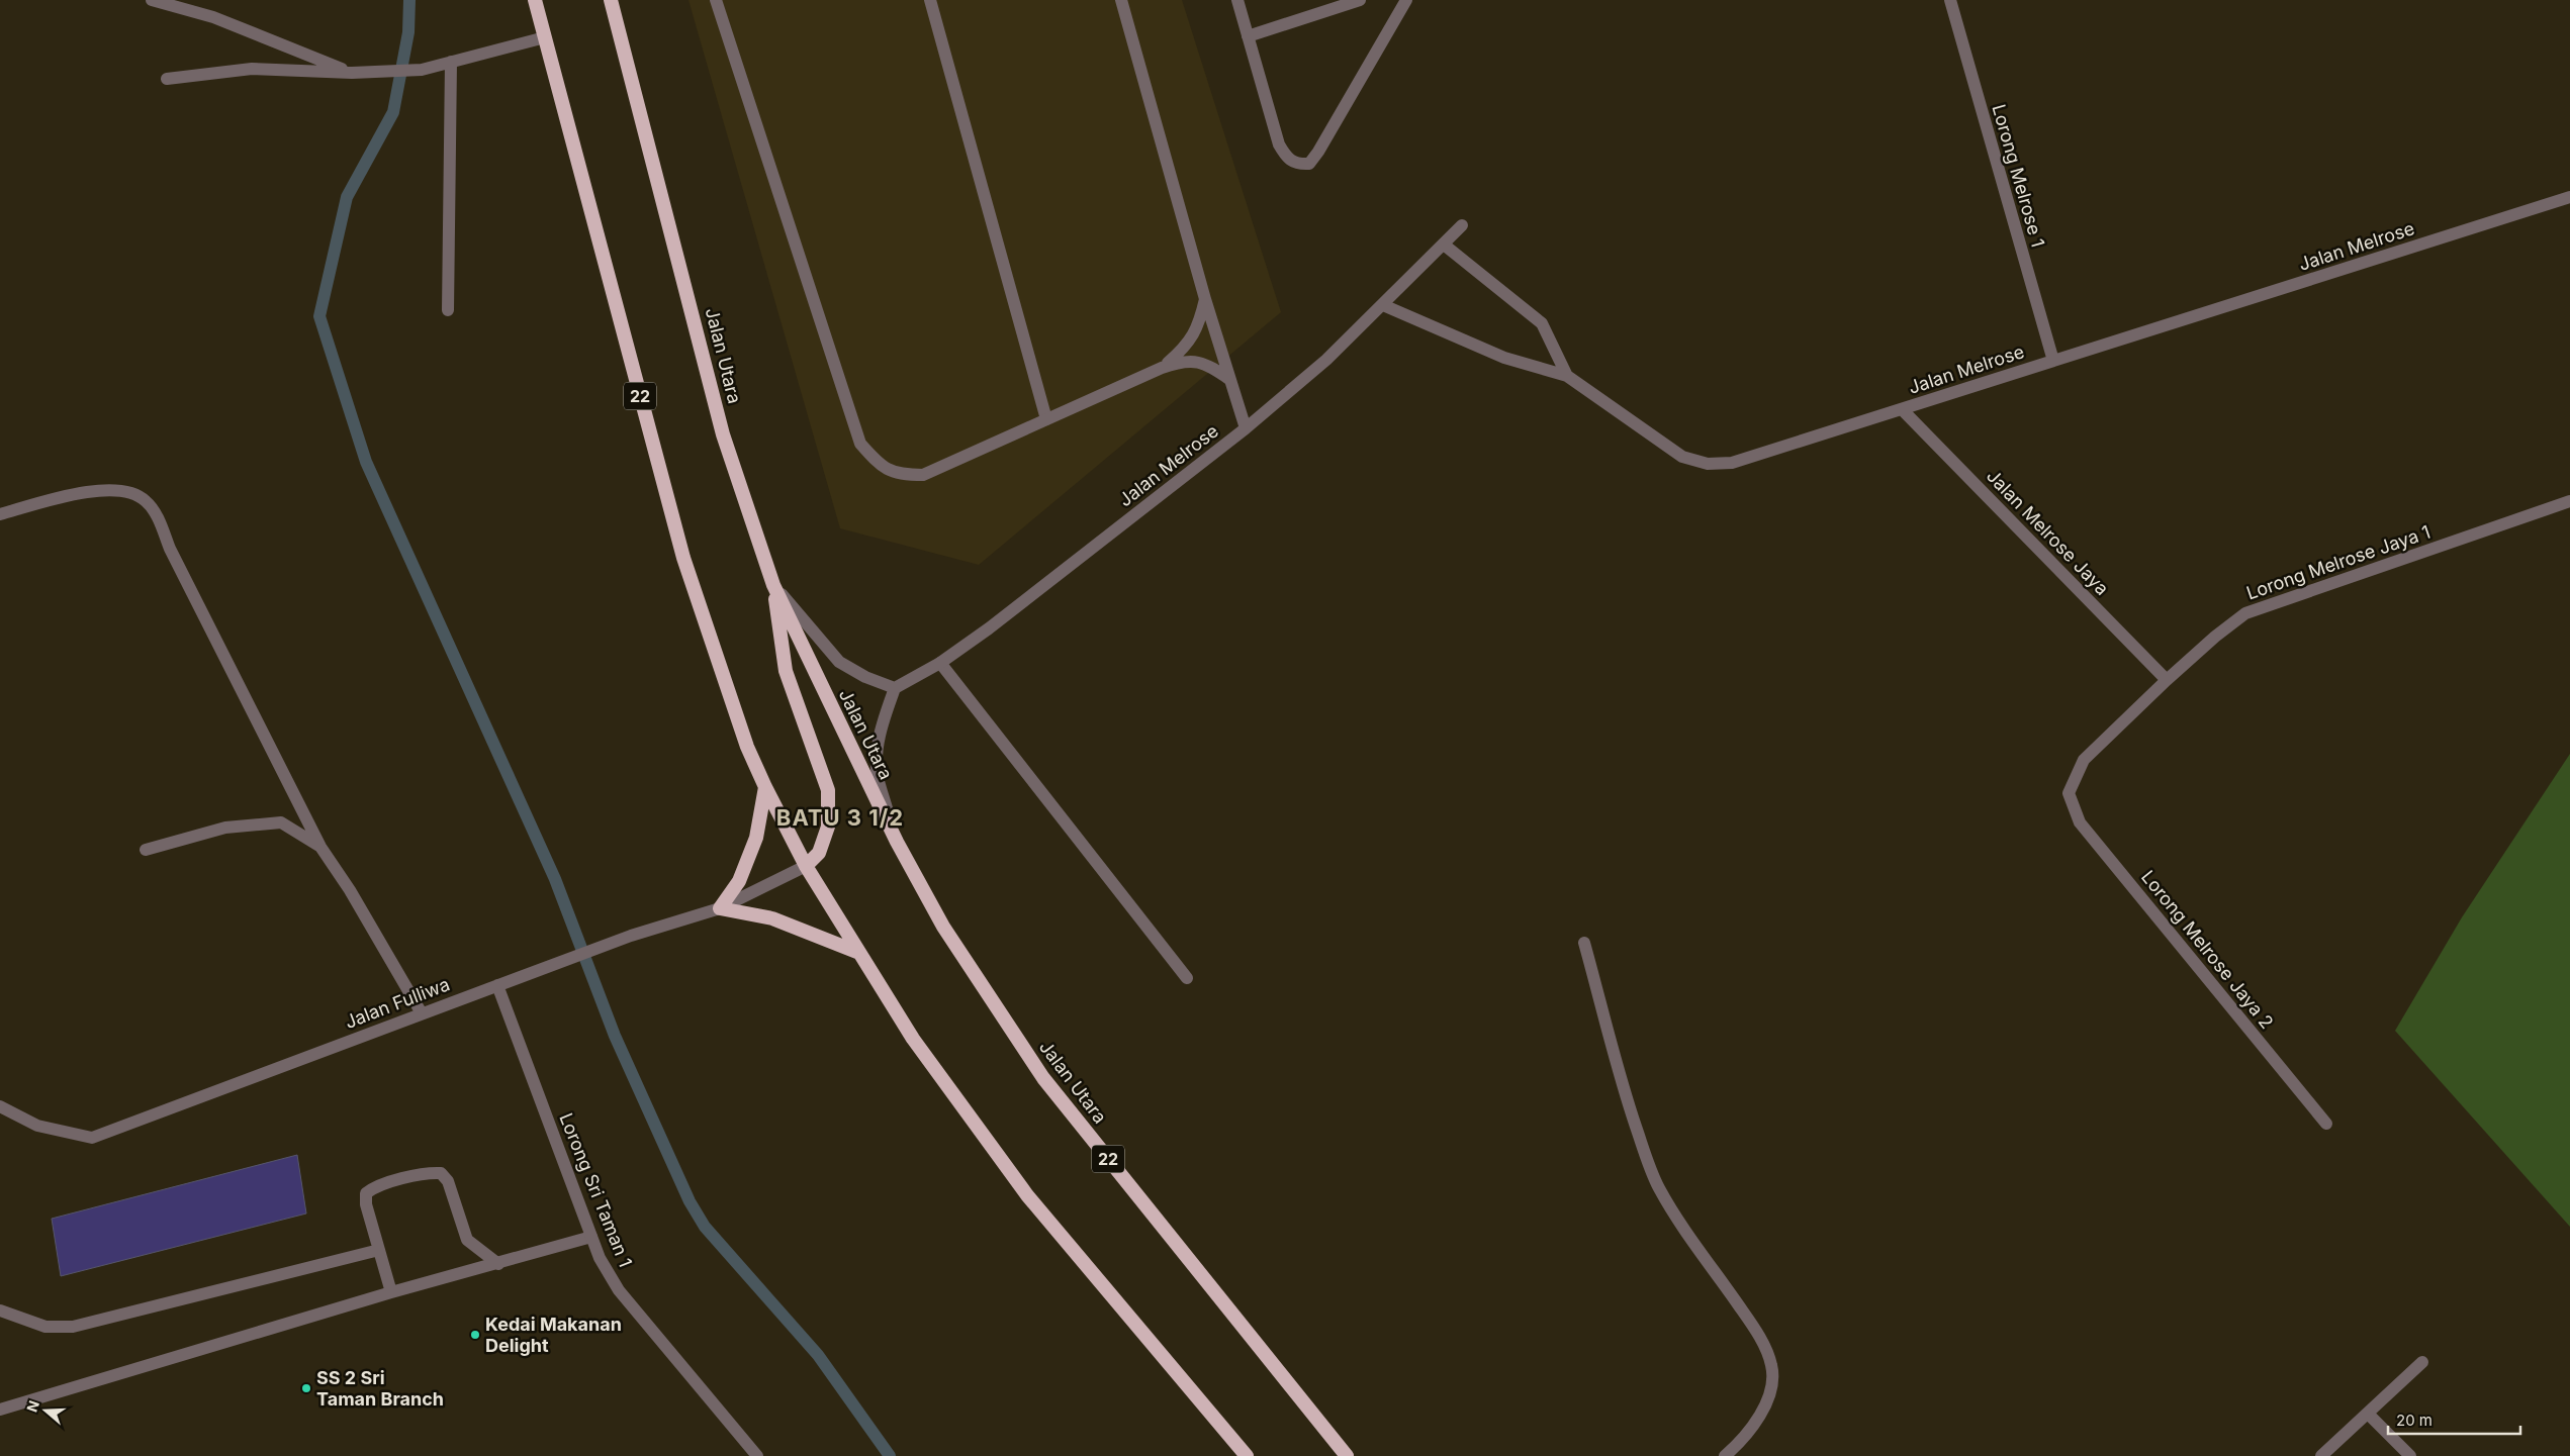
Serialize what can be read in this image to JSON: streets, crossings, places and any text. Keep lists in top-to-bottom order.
{
  "streets": {
    "highway": ["Jalan Utara", "22"],
    "street": [
      "Lorong Melrose 1",
      "Jalan Melrose",
      "Jalan Melrose Jaya",
      "Lorong Melrose Jaya 1",
      "Lorong Melrose Jaya 2",
      "Jalan Fulliwa",
      "Lorong Sri Taman 1"
    ]
  },
  "crossings": [
    ["Lorong Melrose 1", "Jalan Melrose"],
    ["Jalan Melrose", "Jalan Melrose Jaya"],
    ["22", "Jalan Fulliwa"],
    ["Jalan Melrose Jaya", "Lorong Melrose Jaya 1"],
    ["Lorong Melrose Jaya 1", "Lorong Melrose Jaya 2"],
    ["Jalan Fulliwa", "Lorong Sri Taman 1"]
  ],
  "districts": ["BATU 3 1/2"],
  "places": ["Kedai Makanan Delight", "SS 2 Sri Taman Branch"],
  "scale_bar": "20 m",
  "north": "left"
}
